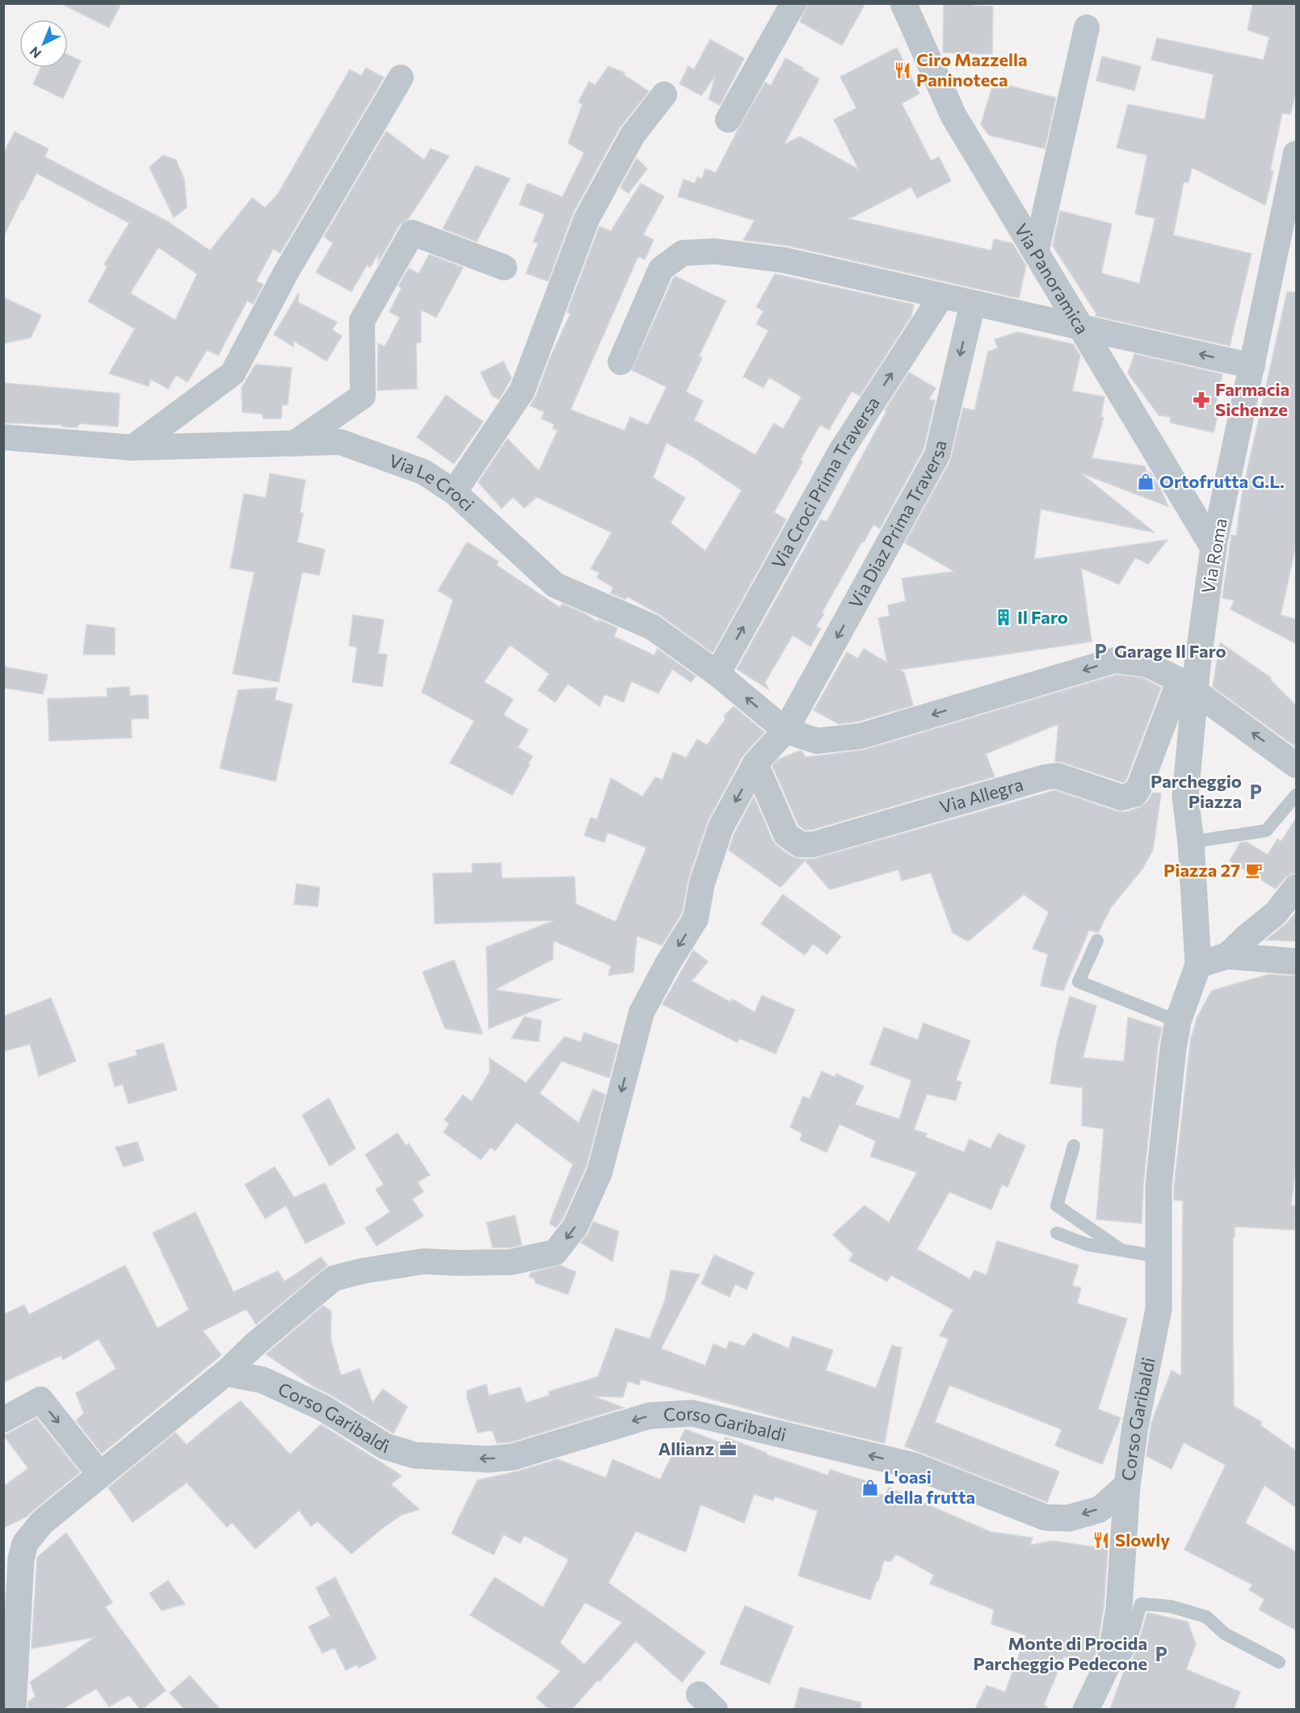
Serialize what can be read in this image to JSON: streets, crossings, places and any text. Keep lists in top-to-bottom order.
{
  "streets": {
    "street": [
      "Via Panoramica",
      "Via Croci Prima Traversa",
      "Via Le Croci",
      "Via Diaz Prima Traversa",
      "Via Roma",
      "Via Allegra",
      "Corso Garibaldi"
    ]
  },
  "crossings": [
    ["Via Panoramica", "Via Roma"],
    ["Via Croci Prima Traversa", "Via Le Croci"],
    ["Via Le Croci", "Via Diaz Prima Traversa"],
    ["Via Diaz Prima Traversa", "Via Allegra"],
    ["Via Diaz Prima Traversa", "Corso Garibaldi"],
    ["Via Roma", "Via Allegra"],
    ["Via Roma", "Corso Garibaldi"]
  ],
  "one_way": ["Via Croci Prima Traversa", "Via Diaz Prima Traversa", "Corso Garibaldi"],
  "places": {
    "restaurant": ["Ciro Mazzella Paninoteca", "Slowly"],
    "pharmacy": ["Farmacia Sichenze"],
    "shop": ["Ortofrutta G.L.", "L'oasi della frutta"],
    "building": ["Il Faro"],
    "parking": ["Garage Il Faro", "Parcheggio Piazza", "Monte di Procida Parcheggio Pedecone"],
    "cafe": ["Piazza 27"],
    "office": ["Allianz"]
  },
  "north": "bottom left"
}
